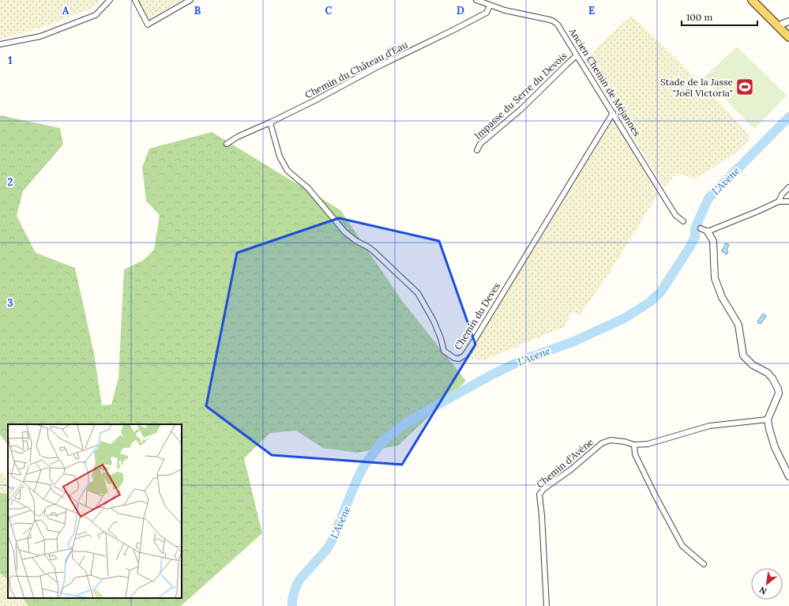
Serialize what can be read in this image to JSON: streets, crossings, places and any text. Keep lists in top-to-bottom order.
{
  "streets": {
    "street": [
      "Chemin du Château d'Eau",
      "Ancien Chemin de Méjannes",
      "Impasse du Serre du Devois",
      "Chemin du Deves",
      "Chemin d'Avène"
    ]
  },
  "crossings": [
    ["Chemin du Château d'Eau", "Ancien Chemin de Méjannes"],
    ["Chemin du Château d'Eau", "Chemin du Deves"],
    ["Ancien Chemin de Méjannes", "Impasse du Serre du Devois"],
    ["Ancien Chemin de Méjannes", "Chemin du Deves"]
  ],
  "water": ["L'Avène"],
  "places": {
    "sports": ["Stade de la Jasse \"Joël Victoria\""]
  },
  "scale_bar": "100 m",
  "north": "bottom left",
  "grid": {
    "columns": [
      "A",
      "B",
      "C",
      "D",
      "E"
    ],
    "rows": ["1", "2", "3"]
  }
}
